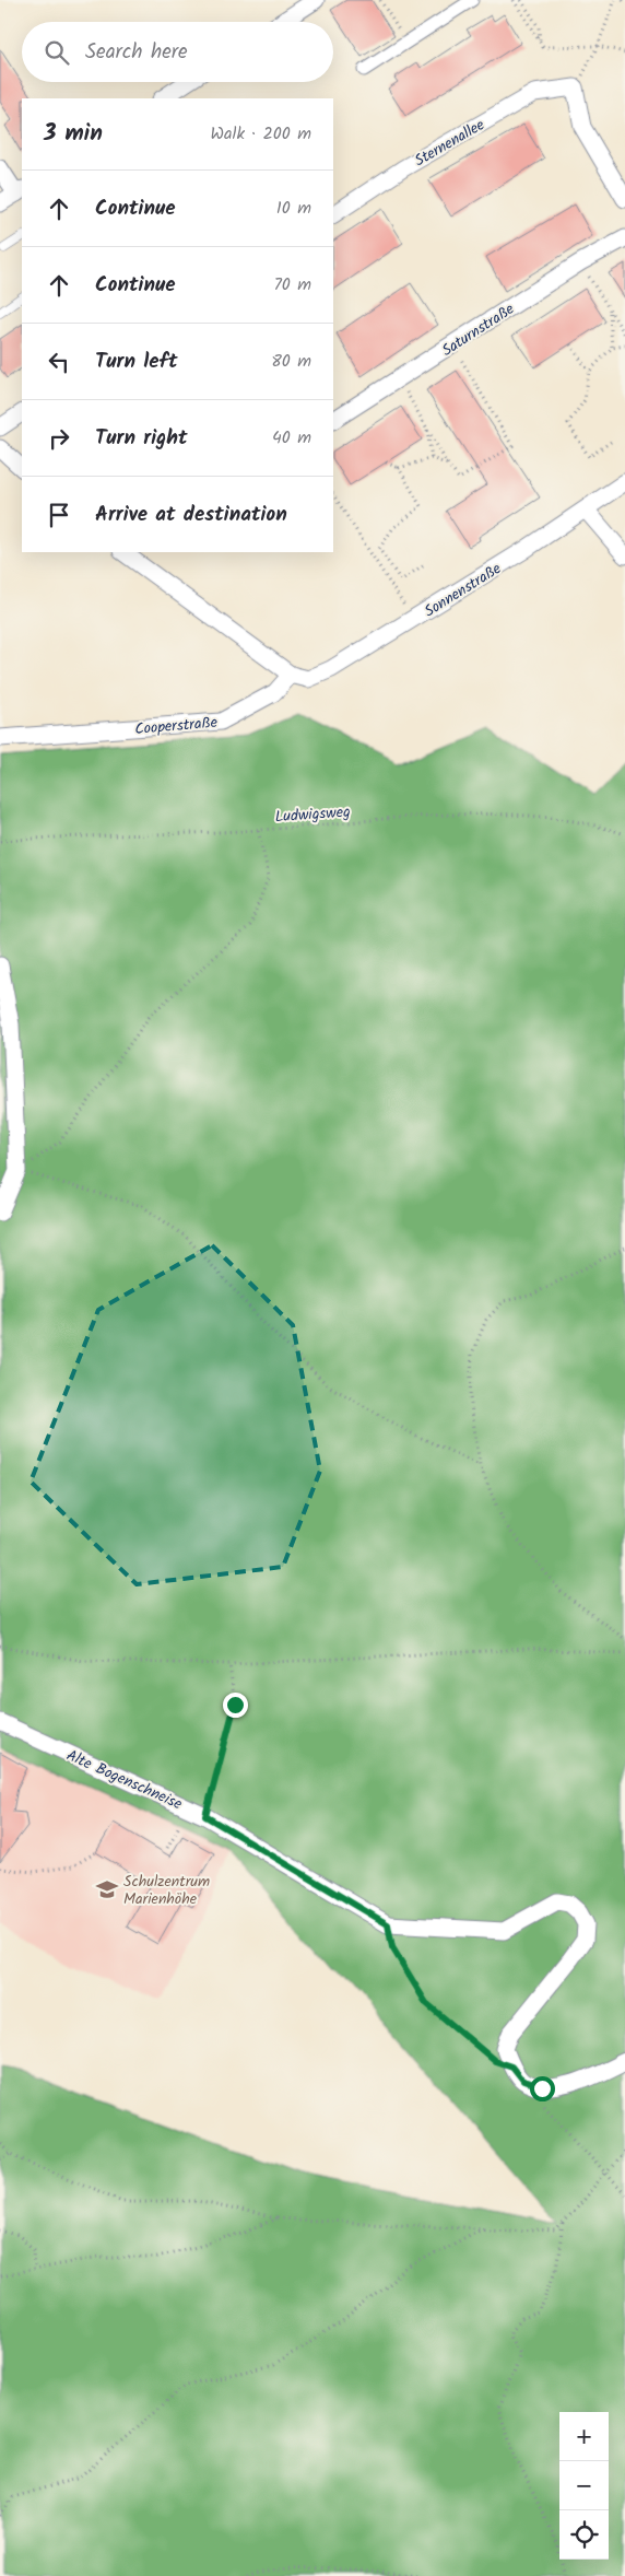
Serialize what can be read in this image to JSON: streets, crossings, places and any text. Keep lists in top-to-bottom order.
{
  "streets": {
    "street": [
      "Sternenallee",
      "Saturnstraße",
      "Sonnenstraße",
      "Cooperstraße",
      "Alte Bogenschneise"
    ],
    "path": ["Ludwigsweg"]
  },
  "crossings": [
    ["Sonnenstraße", "Cooperstraße"]
  ],
  "places": {
    "school or university": ["Schulzentrum Marienhöhe"]
  },
  "page": {
    "search": "Search here",
    "heading": ["3 min", "Walk · 200 m"],
    "list": [
      ["Continue", "10 m"],
      ["Continue", "70 m"],
      ["Turn left", "80 m"],
      ["Turn right", "40 m"],
      "Arrive at destination"
    ],
    "map_buttons": ["+", "−"]
  }
}
